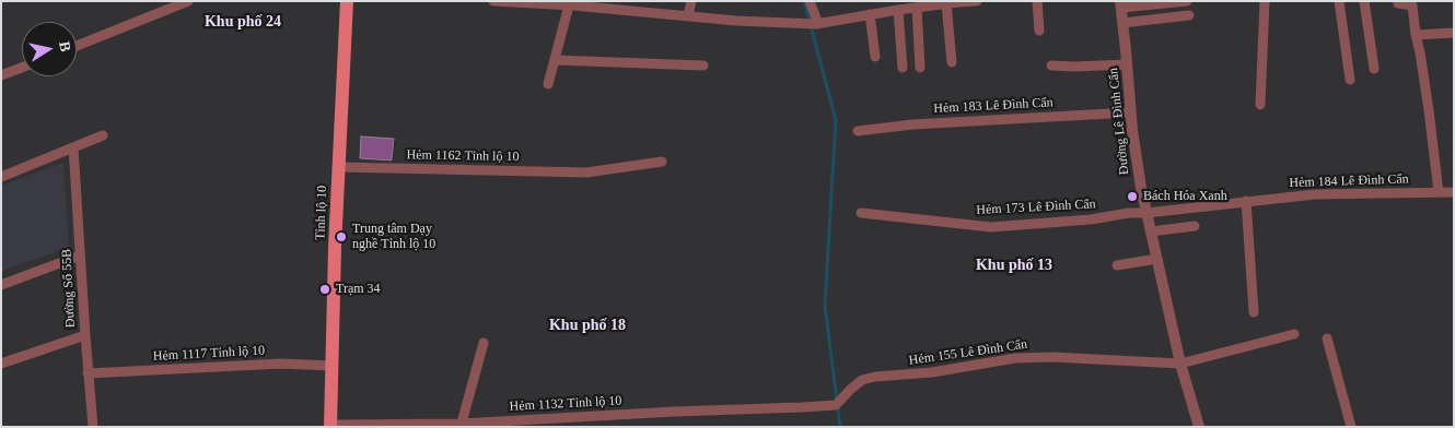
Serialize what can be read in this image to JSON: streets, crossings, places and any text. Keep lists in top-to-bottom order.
{
  "streets": {
    "main road": ["Tỉnh lộ 10"],
    "street": [
      "Hẻm 183 Lê Đình Cẩn",
      "Đường Lê Đình Cẩn",
      "Hẻm 1162 Tỉnh lộ 10",
      "Hẻm 184 Lê Đình Cẩn",
      "Hẻm 173 Lê Đình Cẩn",
      "Đường Số 55B",
      "Hẻm 155 Lê Đình Cẩn",
      "Hẻm 1117 Tỉnh lộ 10",
      "Hẻm 1132 Tỉnh lộ 10"
    ]
  },
  "crossings": [
    ["Hẻm 183 Lê Đình Cẩn", "Đường Lê Đình Cẩn"],
    ["Đường Lê Đình Cẩn", "Hẻm 184 Lê Đình Cẩn"],
    ["Đường Lê Đình Cẩn", "Hẻm 173 Lê Đình Cẩn"],
    ["Đường Lê Đình Cẩn", "Hẻm 155 Lê Đình Cẩn"],
    ["Hẻm 1162 Tỉnh lộ 10", "Tỉnh lộ 10"],
    ["Hẻm 184 Lê Đình Cẩn", "Hẻm 173 Lê Đình Cẩn"],
    ["Tỉnh lộ 10", "Hẻm 1117 Tỉnh lộ 10"],
    ["Tỉnh lộ 10", "Hẻm 1132 Tỉnh lộ 10"],
    ["Đường Số 55B", "Hẻm 1117 Tỉnh lộ 10"],
    ["Hẻm 155 Lê Đình Cẩn", "Hẻm 1132 Tỉnh lộ 10"]
  ],
  "districts": ["Khu phố 24", "Khu phố 13", "Khu phố 18"],
  "places": ["Bách Hóa Xanh", "Trung tâm Dạy nghề Tỉnh lộ 10", "Trạm 34"],
  "north": "right"
}
